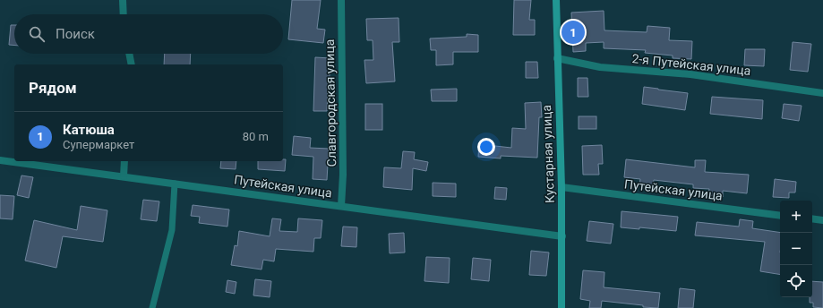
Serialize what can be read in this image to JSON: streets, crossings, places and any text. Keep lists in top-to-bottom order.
{
  "streets": {
    "street": [
      "2-я Путейская улица",
      "Славгородская улица",
      "Кустарная улица",
      "Путейская улица"
    ]
  },
  "crossings": [
    ["2-я Путейская улица", "Кустарная улица"],
    ["Славгородская улица", "Путейская улица"],
    ["Кустарная улица", "Путейская улица"]
  ],
  "page": {
    "search": "Поиск",
    "pins": "1",
    "heading": "Рядом",
    "list": [
      {
        "mark": "1",
        "name": "Катюша",
        "note": "Супермаркет",
        "value": "80 m"
      }
    ],
    "map_buttons": ["+", "−"]
  }
}
